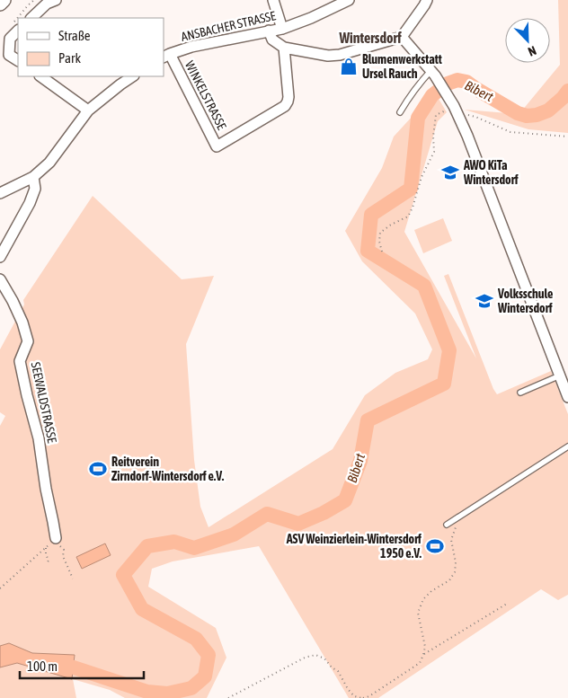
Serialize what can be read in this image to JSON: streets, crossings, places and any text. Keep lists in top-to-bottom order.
{
  "streets": {
    "street": ["ANSBACHER STRASSE", "WINKELSTRASSE", "SEEWALDSTRASSE"]
  },
  "crossings": [
    ["ANSBACHER STRASSE", "WINKELSTRASSE"]
  ],
  "districts": ["Wintersdorf"],
  "water": ["Bibert"],
  "places": {
    "shop": ["Blumenwerkstatt Ursel Rauch"],
    "school or university": ["AWO KiTa Wintersdorf", "Volksschule Wintersdorf"],
    "sports": ["Reitverein Zirndorf-Wintersdorf e.V.", "ASV Weinzierlein-Wintersdorf 1950 e.V."]
  },
  "legend": ["Straße", "Park"],
  "scale_bar": "100 m",
  "north": "bottom right"
}
